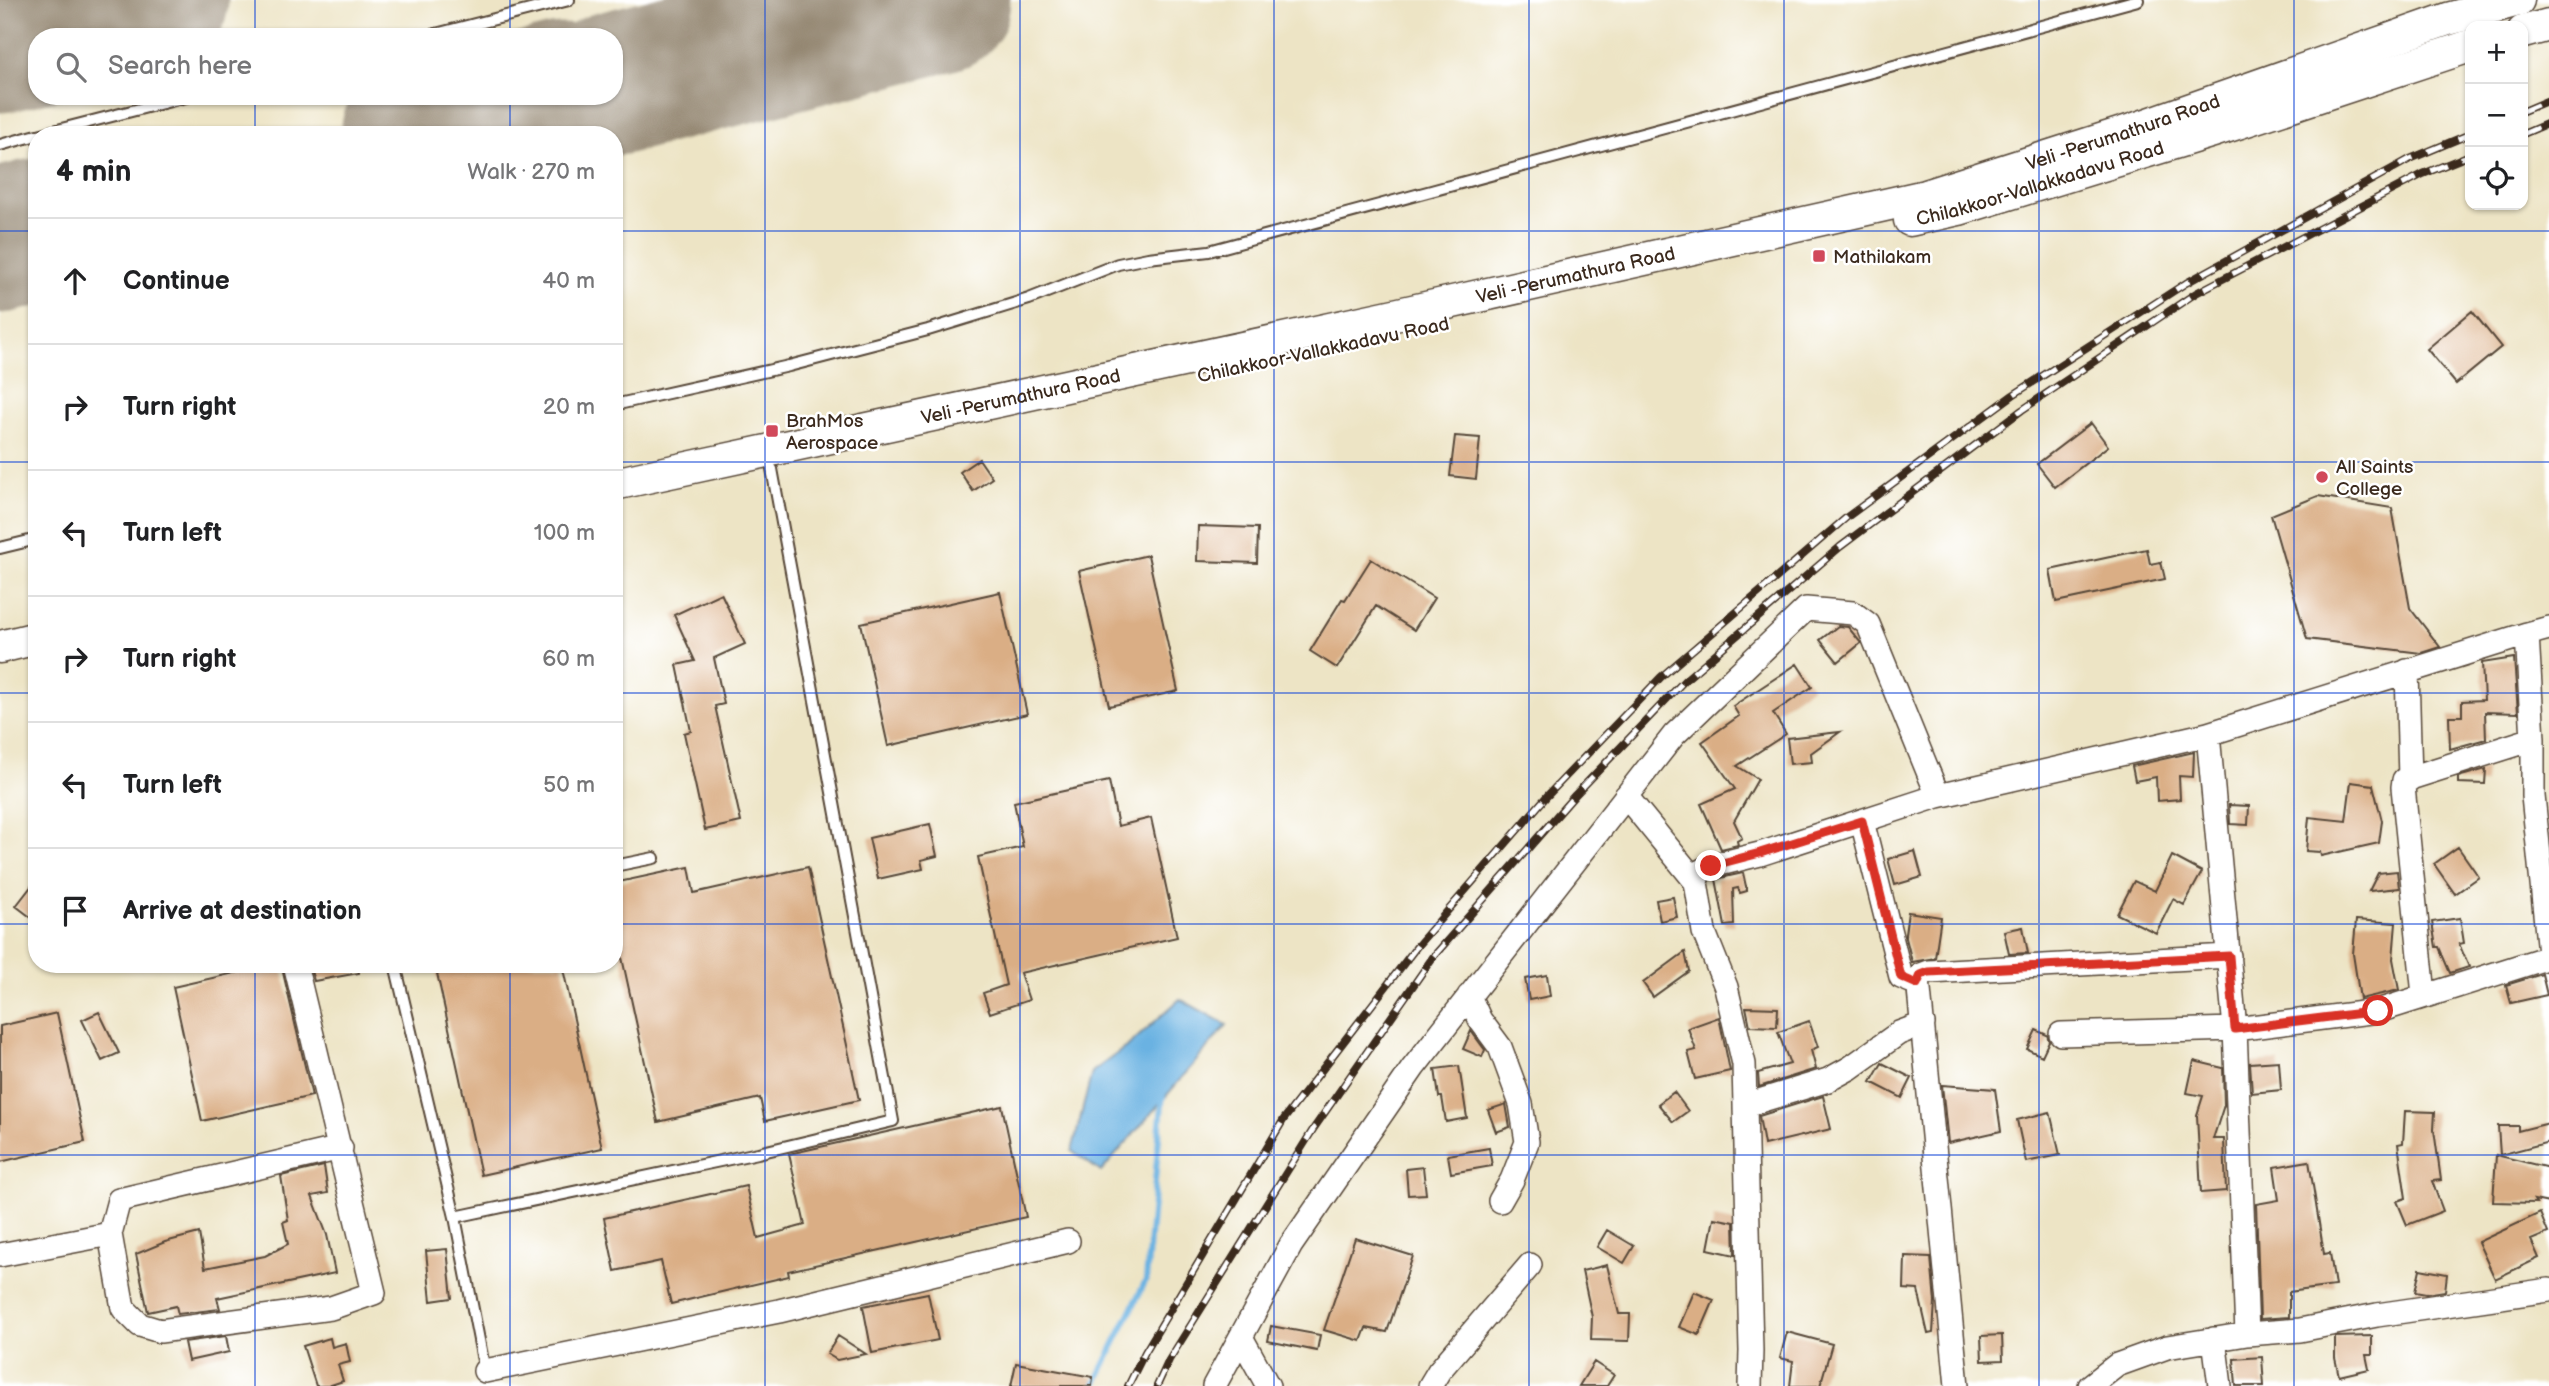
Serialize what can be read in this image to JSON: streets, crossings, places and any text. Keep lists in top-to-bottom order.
{
  "streets": {
    "main road": ["Veli -Perumathura Road", "Chilakkoor-Vallakkadavu Road"]
  },
  "places": {
    "transit": ["Mathilakam", "BrahMos Aerospace"],
    "other": ["All Saints College"]
  },
  "page": {
    "map_buttons": ["+", "−"],
    "search": "Search here",
    "heading": ["4 min", "Walk · 270 m"],
    "list": [
      ["Continue", "40 m"],
      ["Turn right", "20 m"],
      ["Turn left", "100 m"],
      ["Turn right", "60 m"],
      ["Turn left", "50 m"],
      "Arrive at destination"
    ]
  }
}
